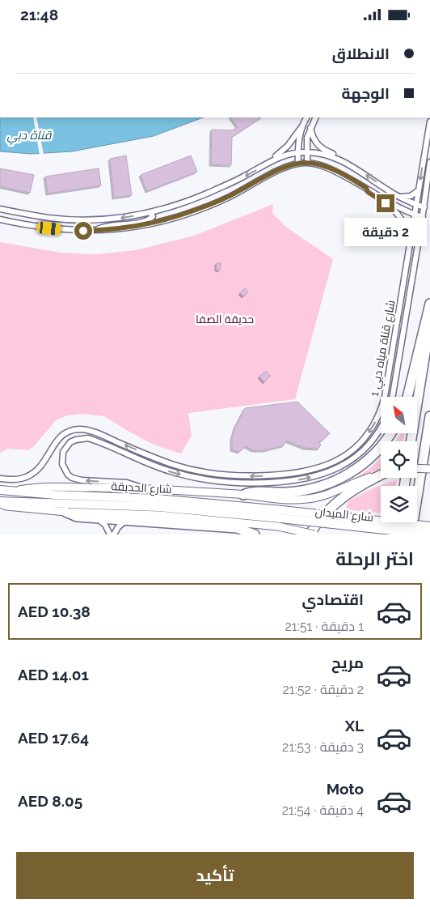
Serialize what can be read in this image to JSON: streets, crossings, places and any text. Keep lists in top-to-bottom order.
{
  "streets": {
    "main road": ["شارع الحديقة", "شارع الميدان"],
    "street": ["شارع قناة مياه دبي 1"]
  },
  "crossings": [
    ["شارع الحديقة", "شارع الميدان"]
  ],
  "water": ["قناة دبي"],
  "parks": ["حديقة الصفا"],
  "north": "top left",
  "page": {
    "status": "21:48",
    "banner": ["الانطلاق", "الوجهة"],
    "bubble": "2 دقيقة",
    "heading": "اختر الرحلة",
    "list": [
      {
        "name": "اقتصادي",
        "note": "1 دقيقة · 21:51",
        "value": "AED 10.38"
      },
      {
        "name": "مريح",
        "note": "2 دقيقة · 21:52",
        "value": "AED 14.01"
      },
      {
        "name": "XL",
        "note": "3 دقيقة · 21:53",
        "value": "AED 17.64"
      },
      {
        "name": "Moto",
        "note": "4 دقيقة · 21:54",
        "value": "AED 8.05"
      }
    ],
    "buttons": "تأكيد"
  }
}
